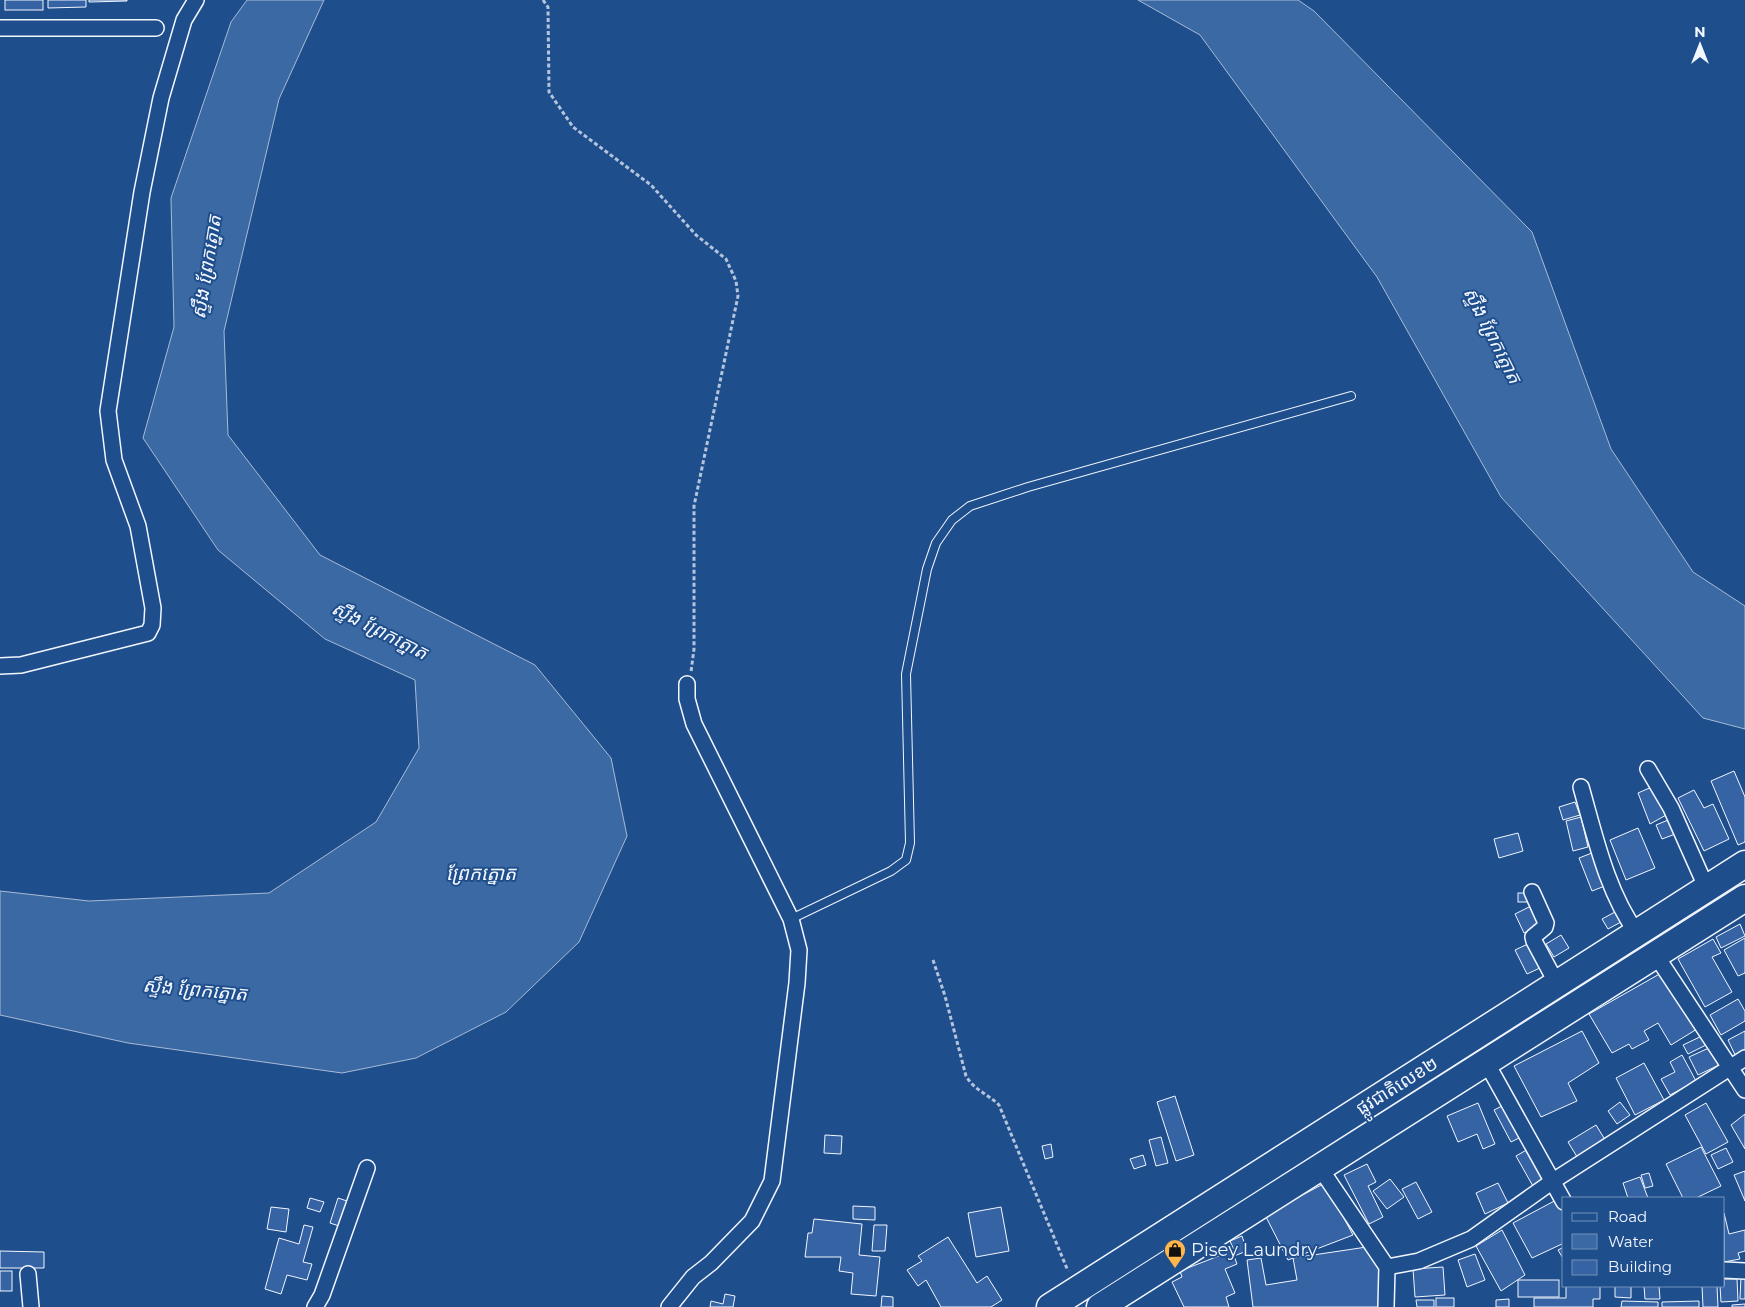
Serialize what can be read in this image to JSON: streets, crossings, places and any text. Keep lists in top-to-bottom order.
{
  "streets": {
    "highway": ["ផ្លូវជាតិលេខ២"]
  },
  "water": ["ស្ទឹង ព្រែកត្នោត", "ព្រែកត្នោត"],
  "places": {
    "shop": ["Pisey Laundry"]
  },
  "legend": ["Road", "Water", "Building"],
  "north": "top"
}
